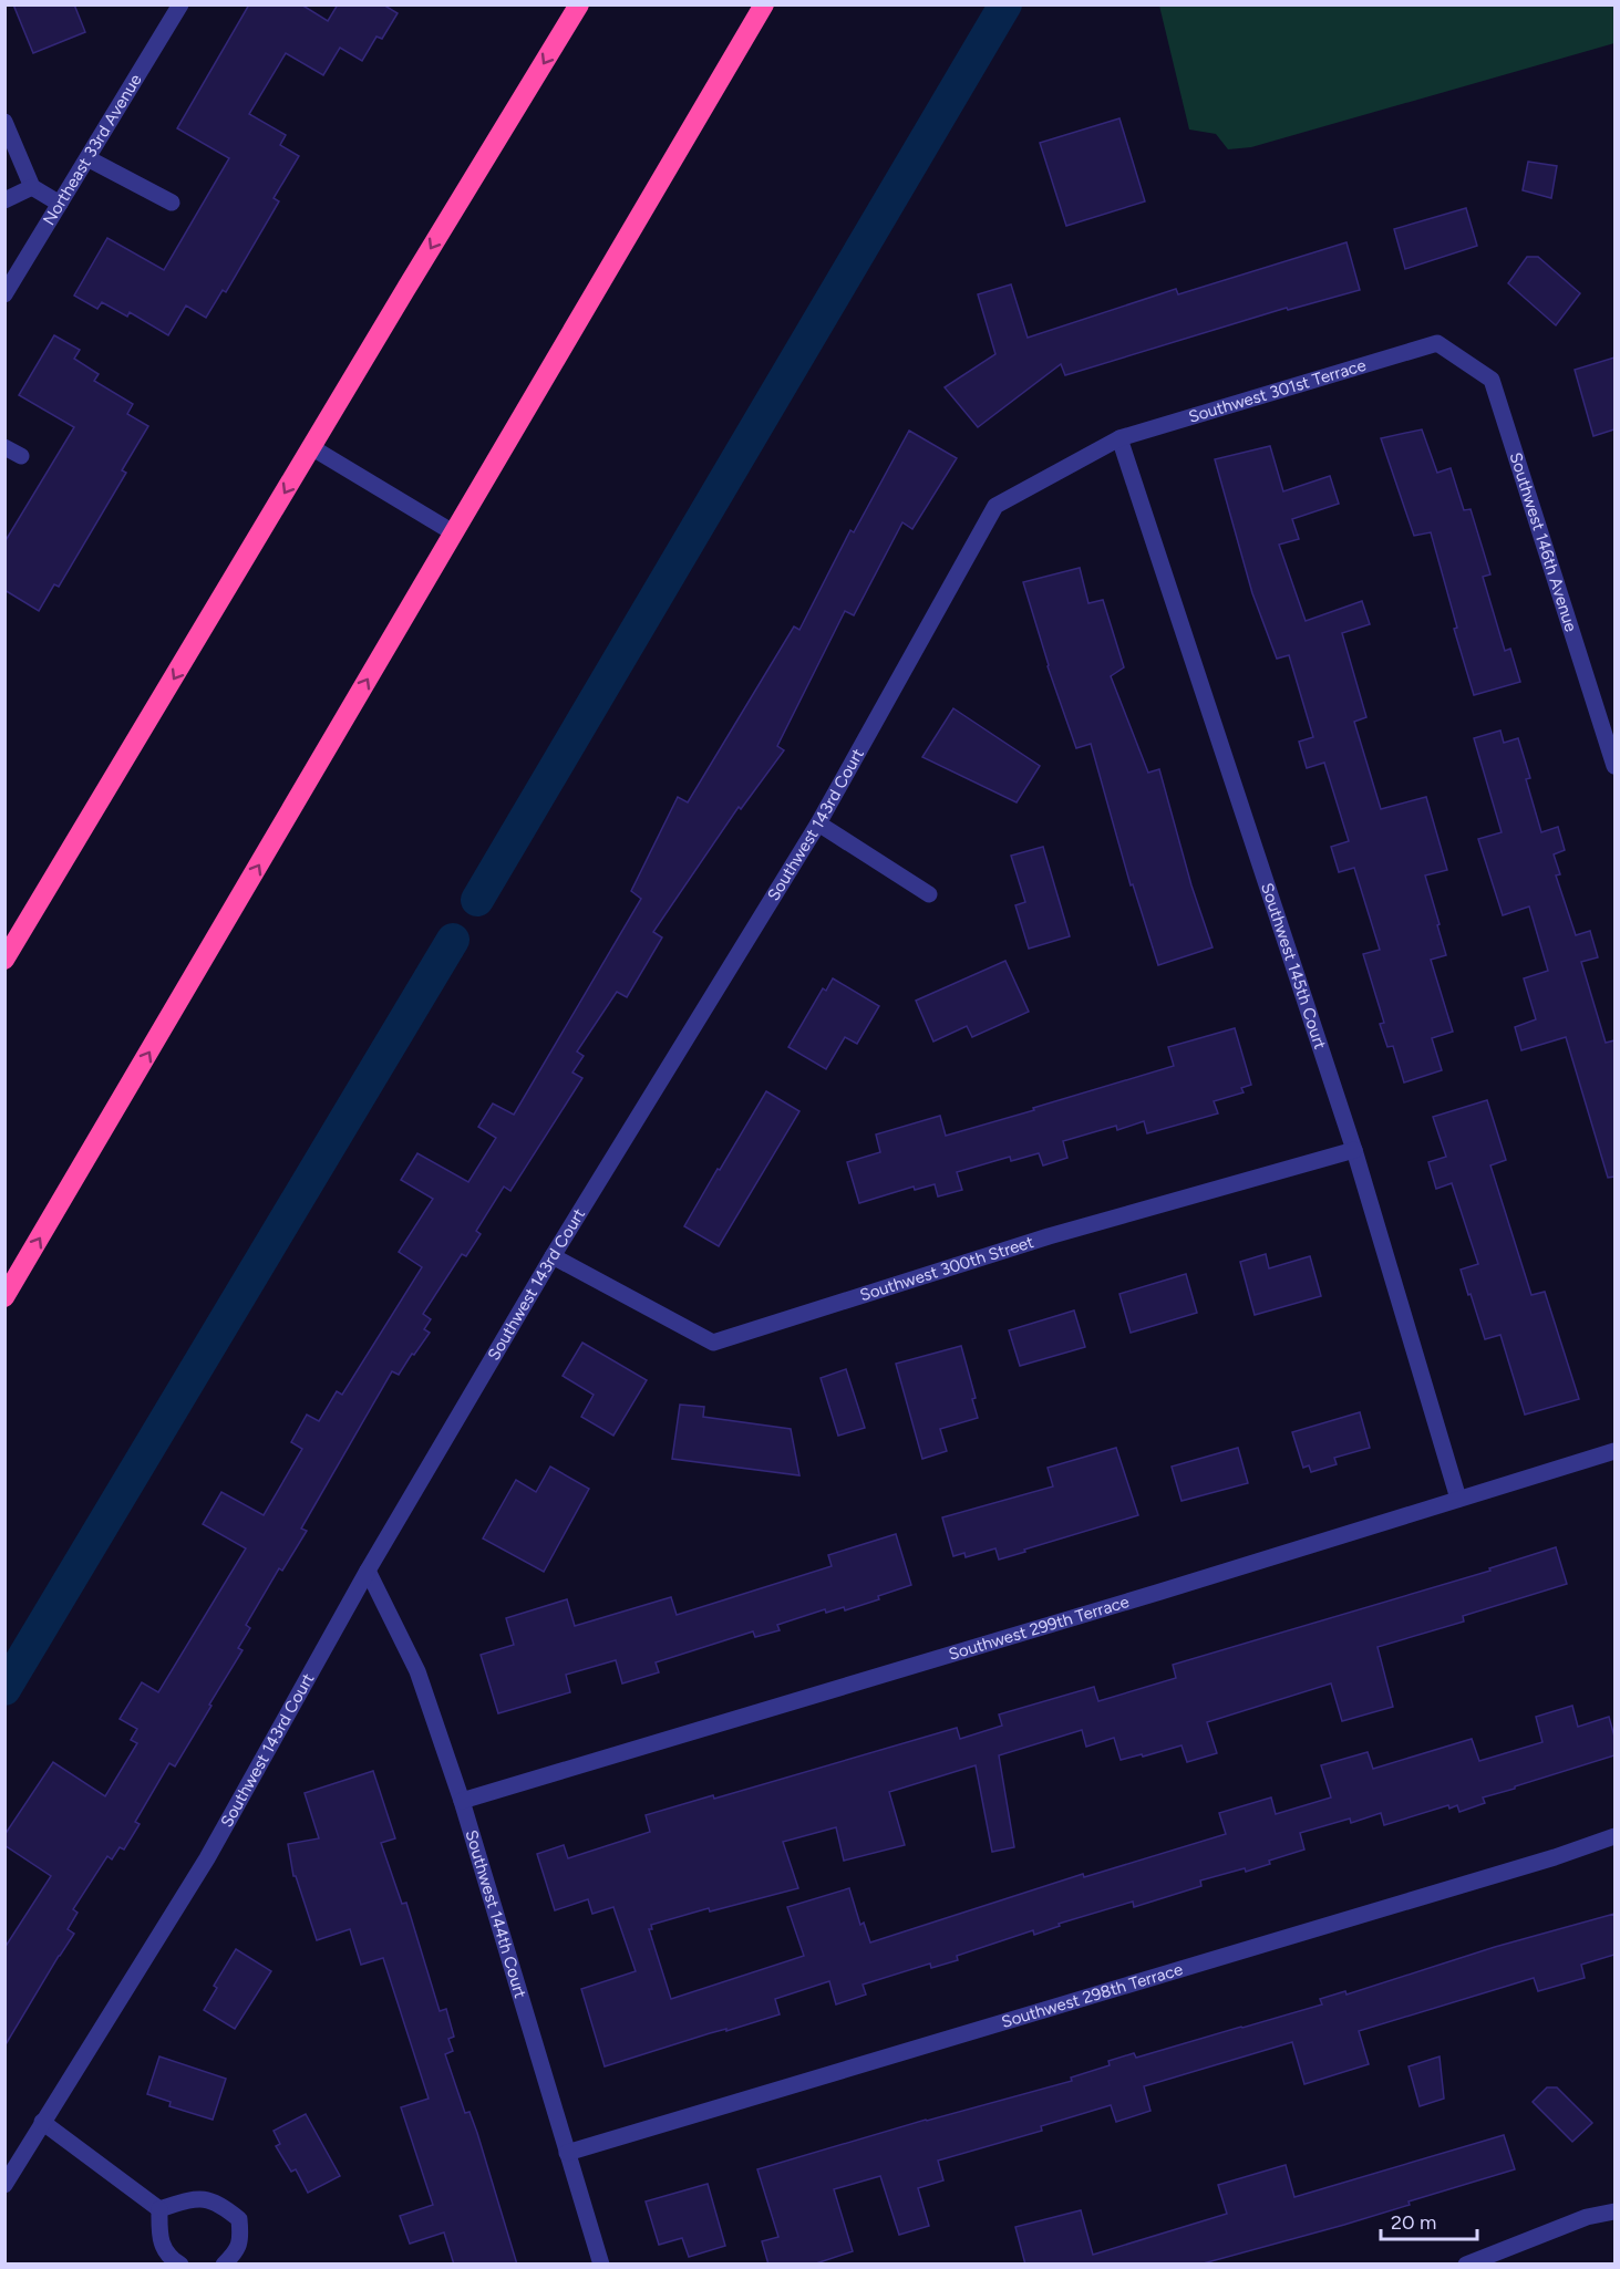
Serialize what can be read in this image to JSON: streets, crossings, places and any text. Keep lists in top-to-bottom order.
{
  "streets": {
    "street": [
      "Northeast 33rd Avenue",
      "Southwest 301st Terrace",
      "Southwest 146th Avenue",
      "Southwest 143rd Court",
      "Southwest 145th Court",
      "Southwest 300th Street",
      "Southwest 299th Terrace",
      "Southwest 144th Court",
      "Southwest 298th Terrace"
    ]
  },
  "crossings": [
    ["Southwest 301st Terrace", "Southwest 146th Avenue"],
    ["Southwest 301st Terrace", "Southwest 143rd Court"],
    ["Southwest 301st Terrace", "Southwest 145th Court"],
    ["Southwest 143rd Court", "Southwest 145th Court"],
    ["Southwest 143rd Court", "Southwest 300th Street"],
    ["Southwest 143rd Court", "Southwest 144th Court"],
    ["Southwest 145th Court", "Southwest 300th Street"],
    ["Southwest 145th Court", "Southwest 299th Terrace"],
    ["Southwest 299th Terrace", "Southwest 144th Court"],
    ["Southwest 144th Court", "Southwest 298th Terrace"]
  ],
  "scale_bar": "20 m"
}
